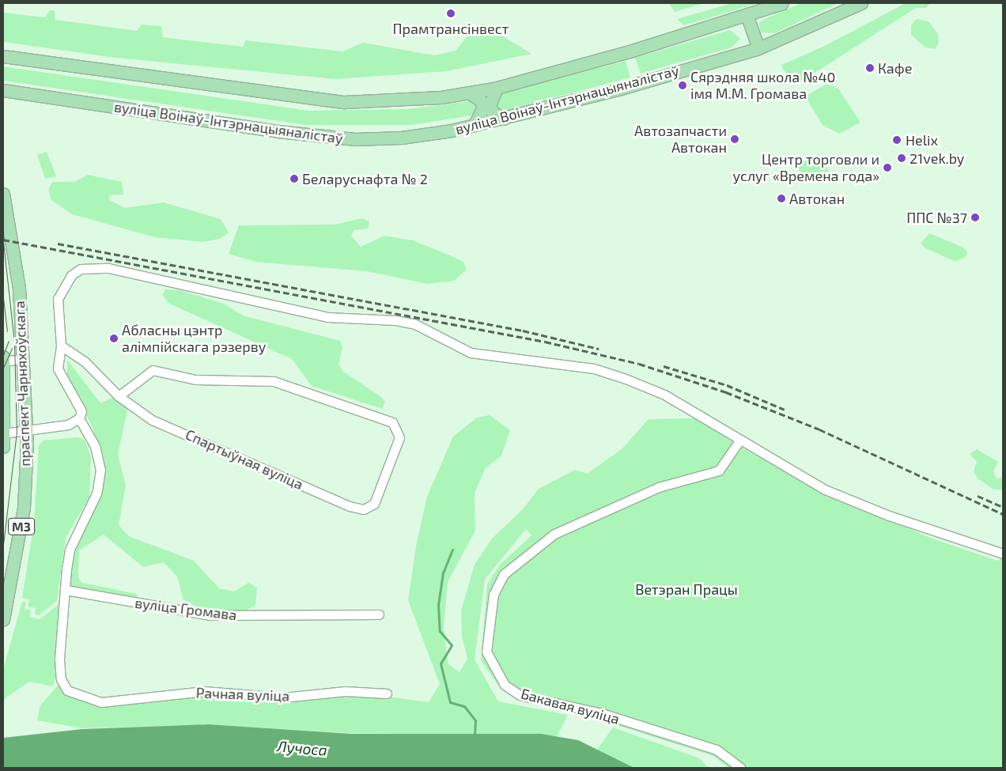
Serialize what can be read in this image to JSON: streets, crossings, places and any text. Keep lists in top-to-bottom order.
{
  "streets": {
    "main road": ["вуліца Воінаў-Інтэрнацыяналістаў", "праспект Чарняхоўскага", "М3"],
    "street": [
      "Спартыўная вуліца",
      "вуліца Громава",
      "Рачная вуліца",
      "Бакавая вуліца"
    ]
  },
  "crossings": [
    ["вуліца Громава", "Рачная вуліца"]
  ],
  "water": ["Лучоса"],
  "parks": ["Ветэран Працы"],
  "places": [
    "Прамтрансінвест",
    "Кафе",
    "Сярэдняя школа №40 імя М.М. Громава",
    "Автозапчасти Автокан",
    "Helix",
    "21vek.by",
    "Центр торговли и услуг «Времена года»",
    "Беларуснафта № 2",
    "Автокан",
    "ППС №37",
    "Абласны цэнтр алімпійскага рэзерву"
  ]
}
